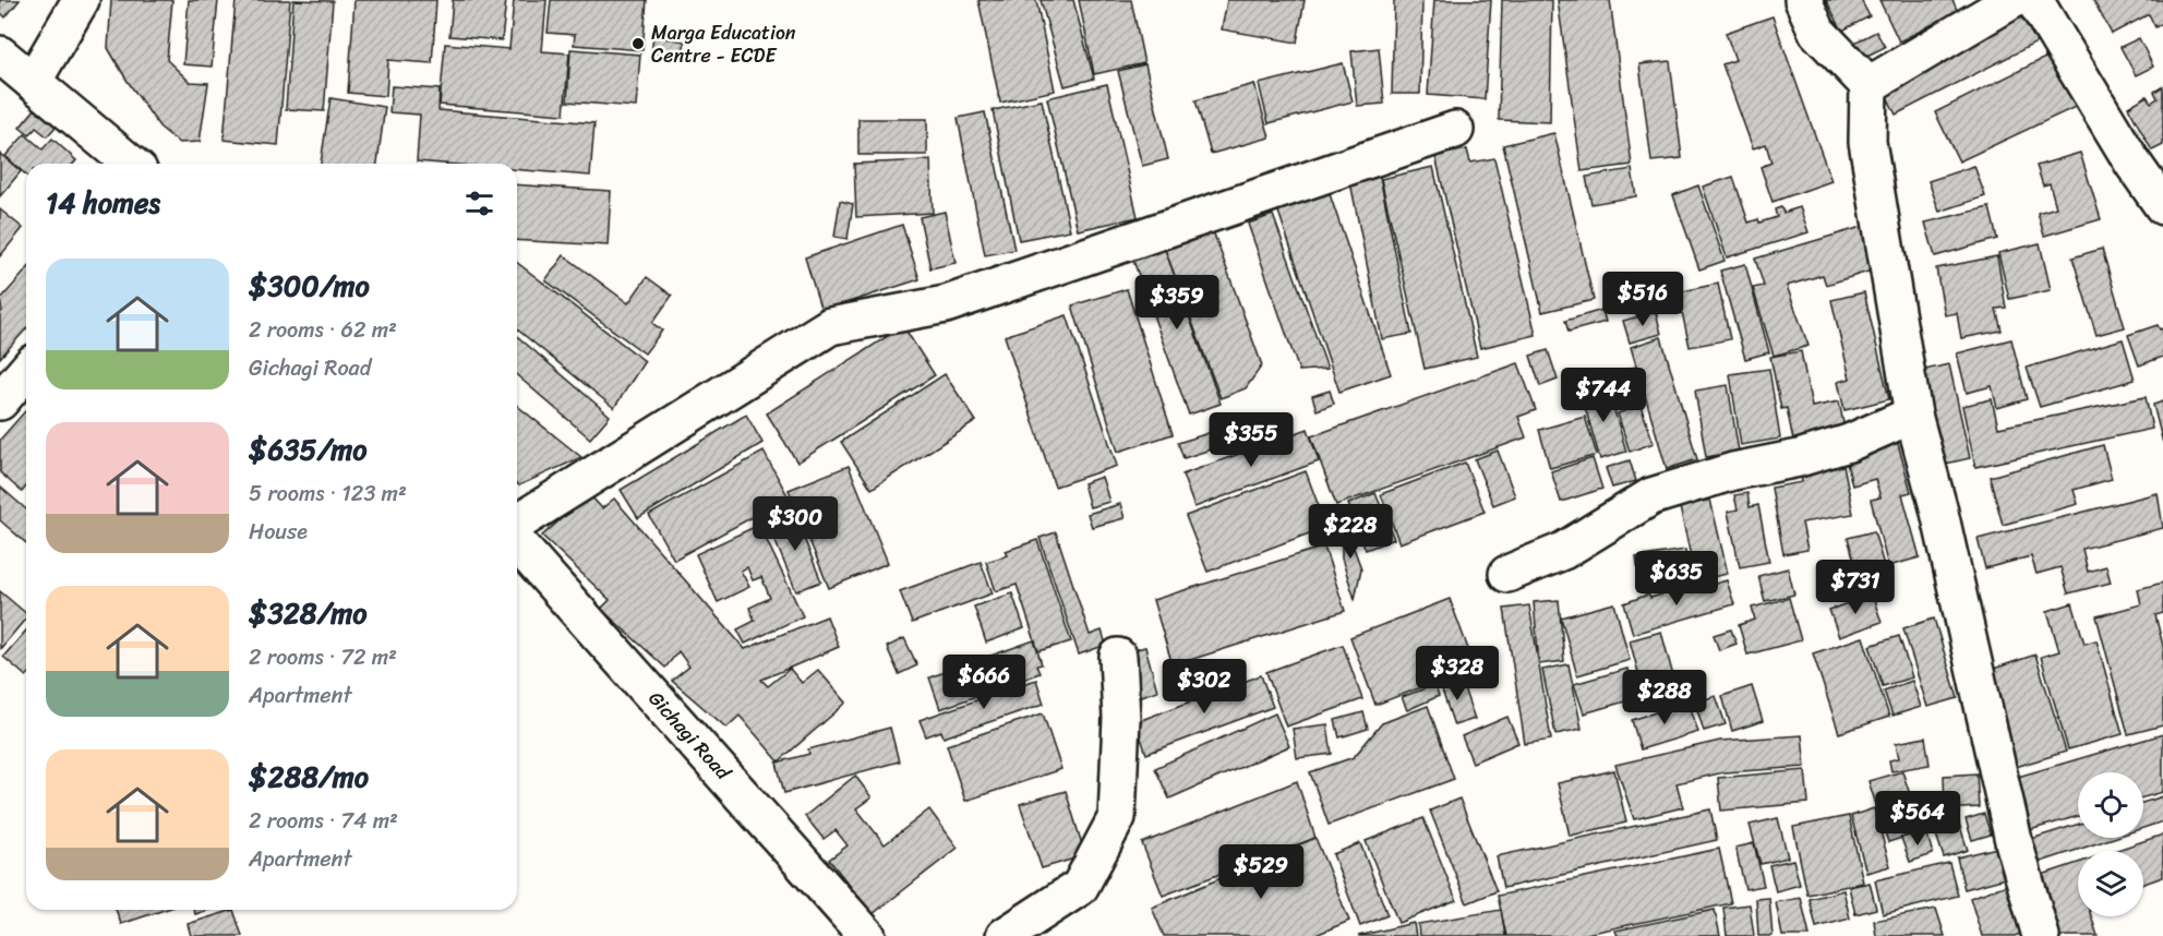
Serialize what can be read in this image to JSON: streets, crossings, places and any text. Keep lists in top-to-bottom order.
{
  "streets": {
    "street": ["Gichagi Road"]
  },
  "places": ["Marga Education Centre - ECDE"],
  "page": {
    "heading": "14 homes",
    "list": [
      {
        "name": "$300/mo",
        "note": "2 rooms · 62 m² · Gichagi Road"
      },
      {
        "name": "$635/mo",
        "note": "5 rooms · 123 m² · House"
      },
      {
        "name": "$328/mo",
        "note": "2 rooms · 72 m² · Apartment"
      },
      {
        "name": "$288/mo",
        "note": "2 rooms · 74 m² · Apartment"
      }
    ],
    "price": [
      "$516",
      "$359",
      "$744",
      "$355",
      "$300",
      "$228",
      "$635",
      "$731",
      "$328",
      "$666",
      "$302",
      "$288",
      "$564",
      "$529"
    ]
  }
}
